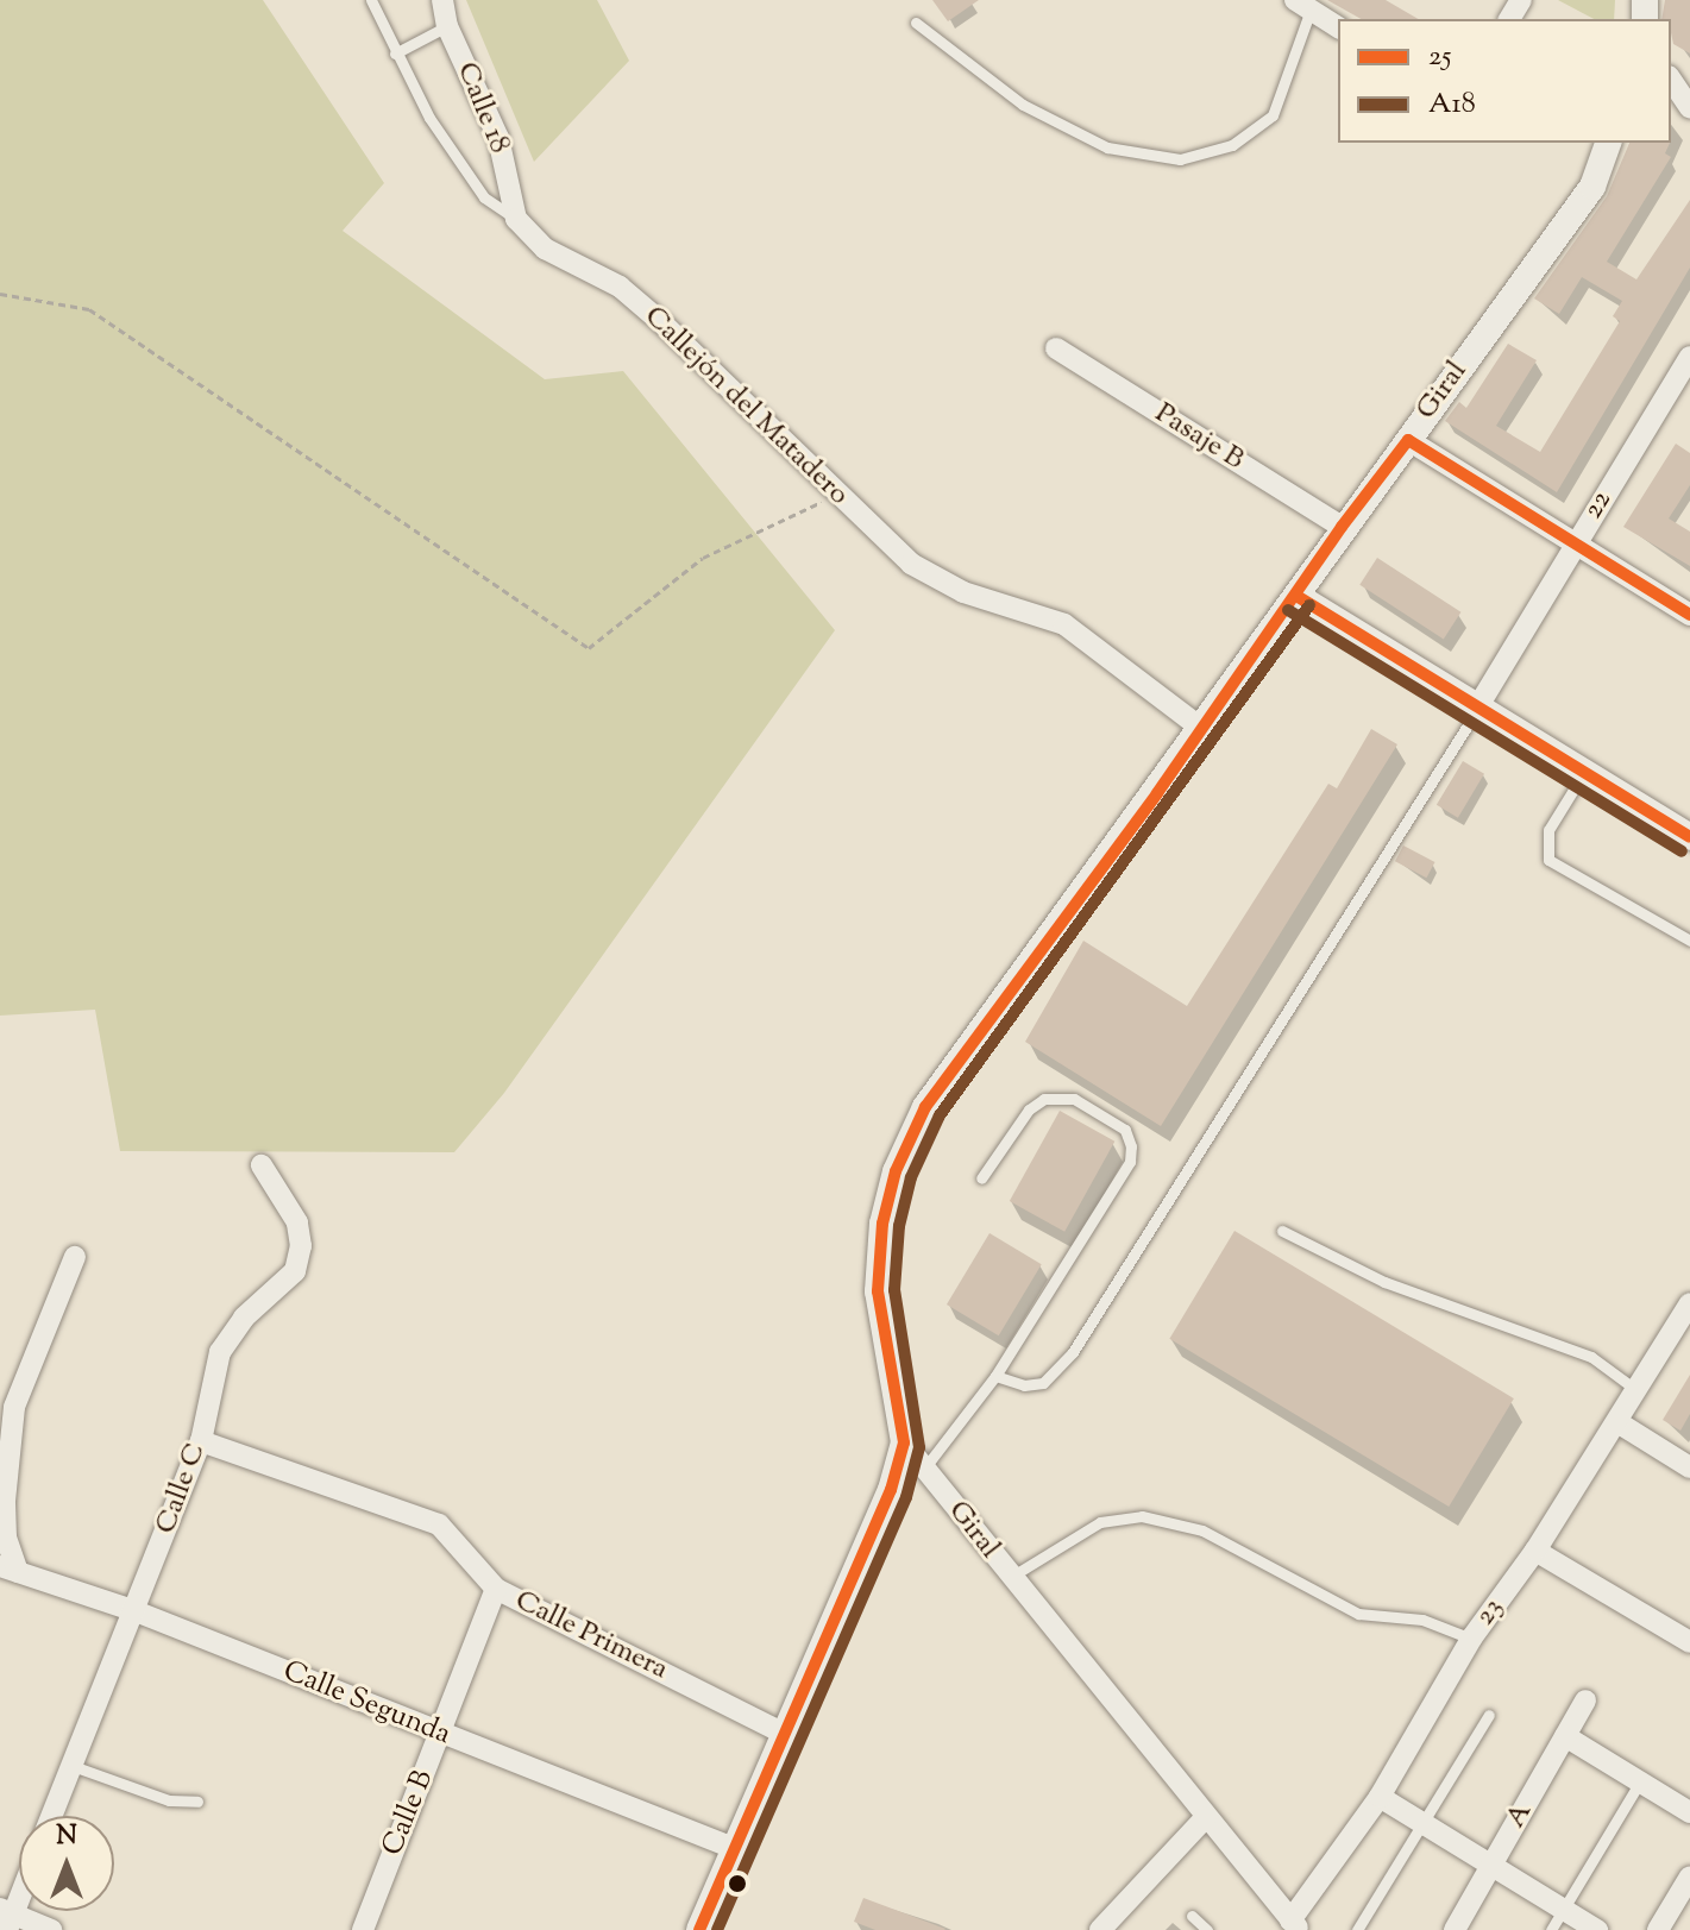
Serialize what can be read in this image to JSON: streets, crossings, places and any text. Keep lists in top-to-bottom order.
{
  "streets": {
    "street": [
      "Calle 18",
      "Giral",
      "Callejón del Matadero",
      "Pasaje B",
      "22",
      "Calle C",
      "23",
      "Calle Primera",
      "Calle Segunda",
      "Calle B",
      "A"
    ]
  },
  "crossings": [
    ["Calle 18", "Callejón del Matadero"],
    ["Giral", "Callejón del Matadero"],
    ["Giral", "Pasaje B"],
    ["Giral", "23"],
    ["Calle C", "Calle Primera"],
    ["Calle C", "Calle Segunda"],
    ["Calle Primera", "Calle B"],
    ["Calle Segunda", "Calle B"]
  ],
  "lines": ["transit line 25", "transit line A18"],
  "legend": ["25", "A18"],
  "north": "top"
}
